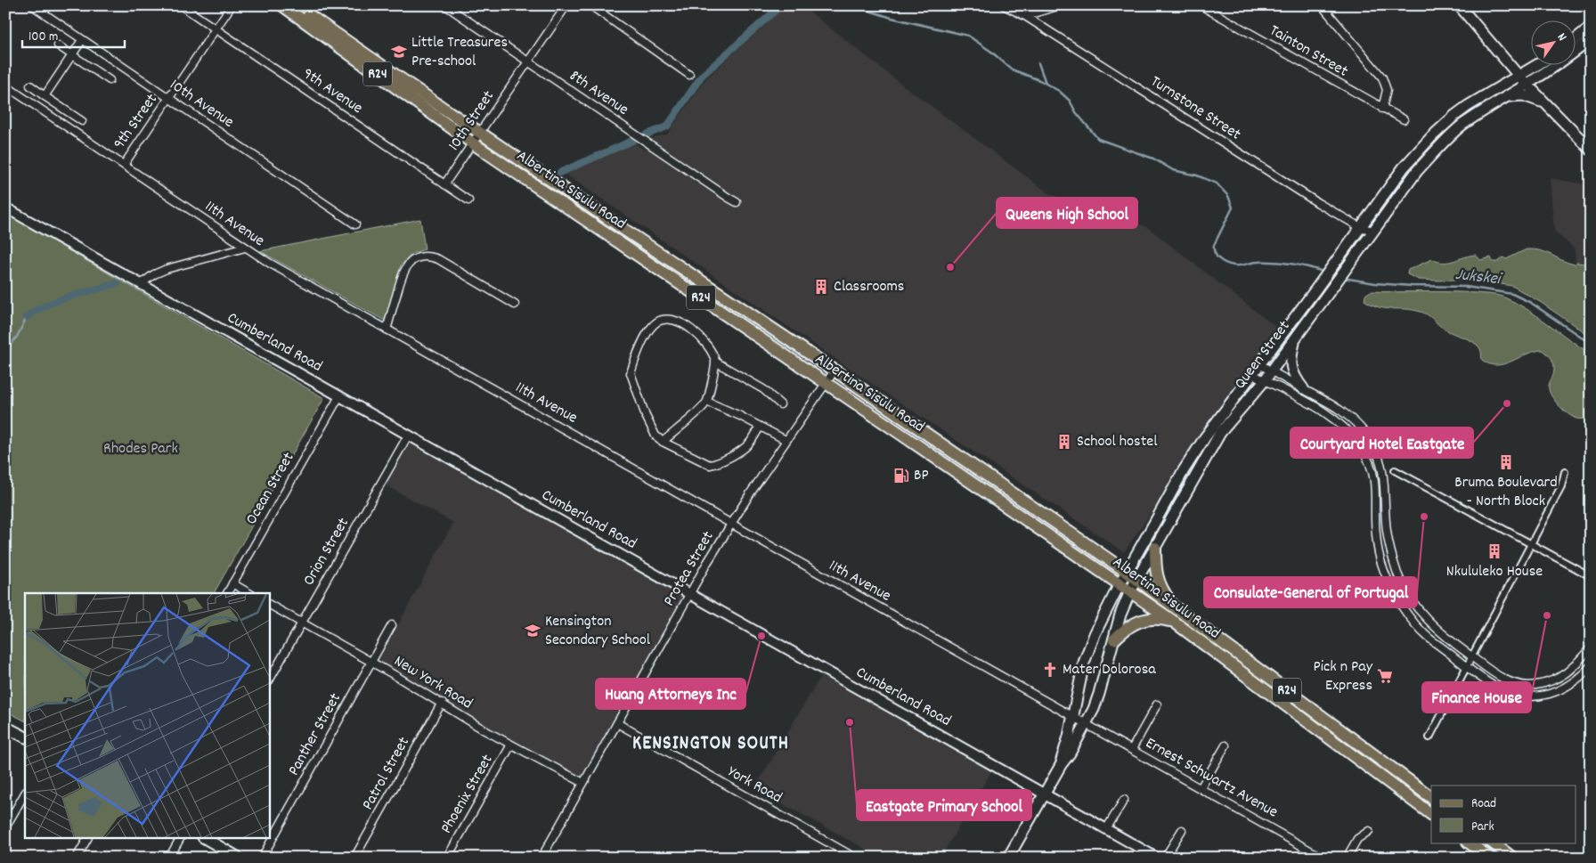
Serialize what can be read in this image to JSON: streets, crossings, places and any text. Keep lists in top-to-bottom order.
{
  "streets": {
    "main road": ["R24", "Albertina Sisulu Road", "Queen Street"],
    "street": [
      "Tainton Street",
      "9th Avenue",
      "8th Avenue",
      "10th Avenue",
      "Turnstone Street",
      "10th Street",
      "9th Street",
      "11th Avenue",
      "Cumberland Road",
      "Ocean Street",
      "Orion Street",
      "Protea Street",
      "New York Road",
      "Panther Street",
      "Patrol Street",
      "Ernest Schwartz Avenue",
      "York Road",
      "Phoenix Street"
    ]
  },
  "crossings": [
    ["9th Avenue", "10th Street"],
    ["9th Avenue", "9th Street"],
    ["8th Avenue", "10th Street"],
    ["10th Avenue", "9th Street"],
    ["Turnstone Street", "Queen Street"],
    ["10th Street", "Albertina Sisulu Road"],
    ["9th Street", "11th Avenue"],
    ["Albertina Sisulu Road", "Queen Street"],
    ["Albertina Sisulu Road", "Protea Street"],
    ["11th Avenue", "Queen Street"],
    ["11th Avenue", "Protea Street"],
    ["11th Avenue", "Ernest Schwartz Avenue"],
    ["Cumberland Road", "Queen Street"],
    ["Cumberland Road", "Ocean Street"],
    ["Cumberland Road", "Orion Street"],
    ["Cumberland Road", "Protea Street"],
    ["Queen Street", "Ernest Schwartz Avenue"],
    ["Orion Street", "New York Road"],
    ["Protea Street", "New York Road"],
    ["Protea Street", "York Road"],
    ["New York Road", "Panther Street"],
    ["New York Road", "Patrol Street"],
    ["New York Road", "Phoenix Street"]
  ],
  "districts": ["KENSINGTON SOUTH"],
  "water": ["Jukskei"],
  "parks": ["Rhodes Park"],
  "places": {
    "school or university": ["Little Treasures Pre-school", "Kensington Secondary School"],
    "other": [
      "Queens High School",
      "Courtyard Hotel Eastgate",
      "Consulate-General of Portugal",
      "Finance House",
      "Huang Attorneys Inc",
      "Eastgate Primary School"
    ],
    "building": [
      "Classrooms",
      "School hostel",
      "Bruma Boulevard - North Block",
      "Nkululeko House"
    ],
    "fuel station": ["BP"],
    "church": ["Mater Dolorosa"],
    "supermarket": ["Pick n Pay Express"]
  },
  "legend": ["Road", "Park"],
  "scale_bar": "100 m",
  "north": "top right"
}
